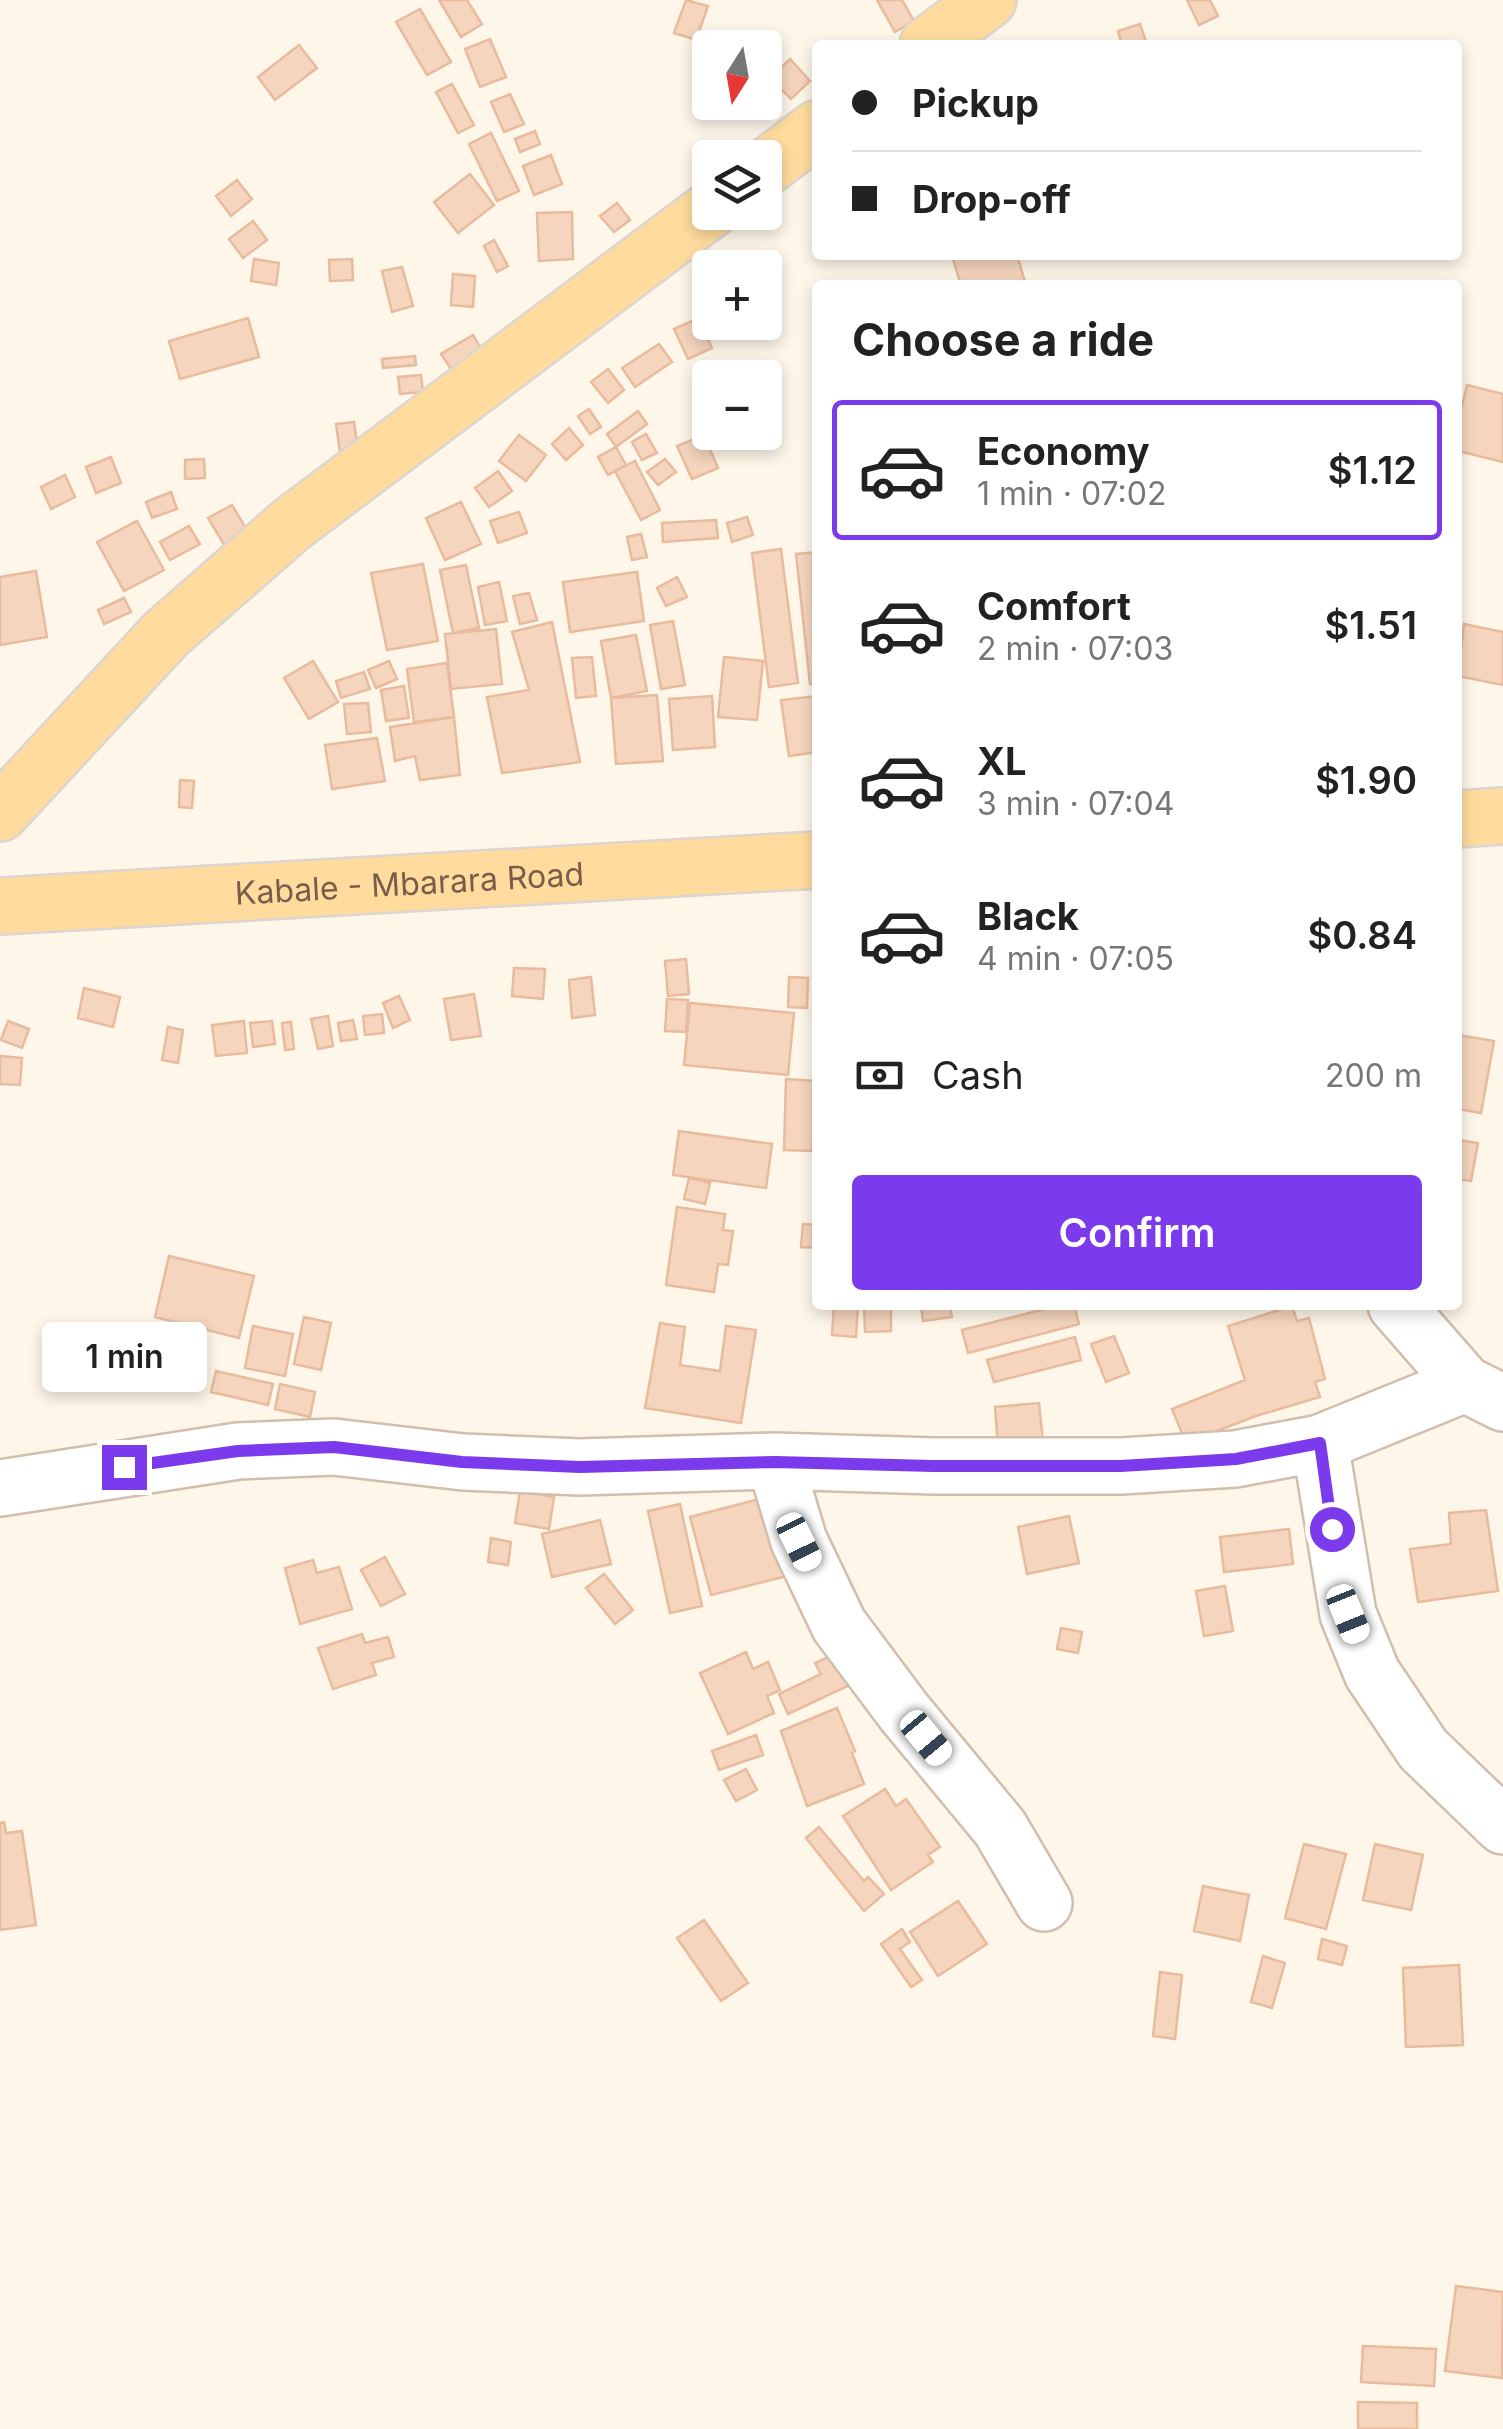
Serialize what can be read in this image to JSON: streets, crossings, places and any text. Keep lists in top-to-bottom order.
{
  "streets": {
    "main road": ["Kabale - Mbarara Road"]
  },
  "north": "bottom",
  "page": {
    "map_buttons": ["+", "−"],
    "banner": ["Pickup", "Drop-off"],
    "heading": "Choose a ride",
    "list": [
      {
        "name": "Economy",
        "note": "1 min · 07:02",
        "value": "$1.12"
      },
      {
        "name": "Comfort",
        "note": "2 min · 07:03",
        "value": "$1.51"
      },
      {
        "name": "XL",
        "note": "3 min · 07:04",
        "value": "$1.90"
      },
      {
        "name": "Black",
        "note": "4 min · 07:05",
        "value": "$0.84"
      }
    ],
    "pay": ["Cash", "200 m"],
    "buttons": "Confirm",
    "bubble": "1 min"
  }
}
